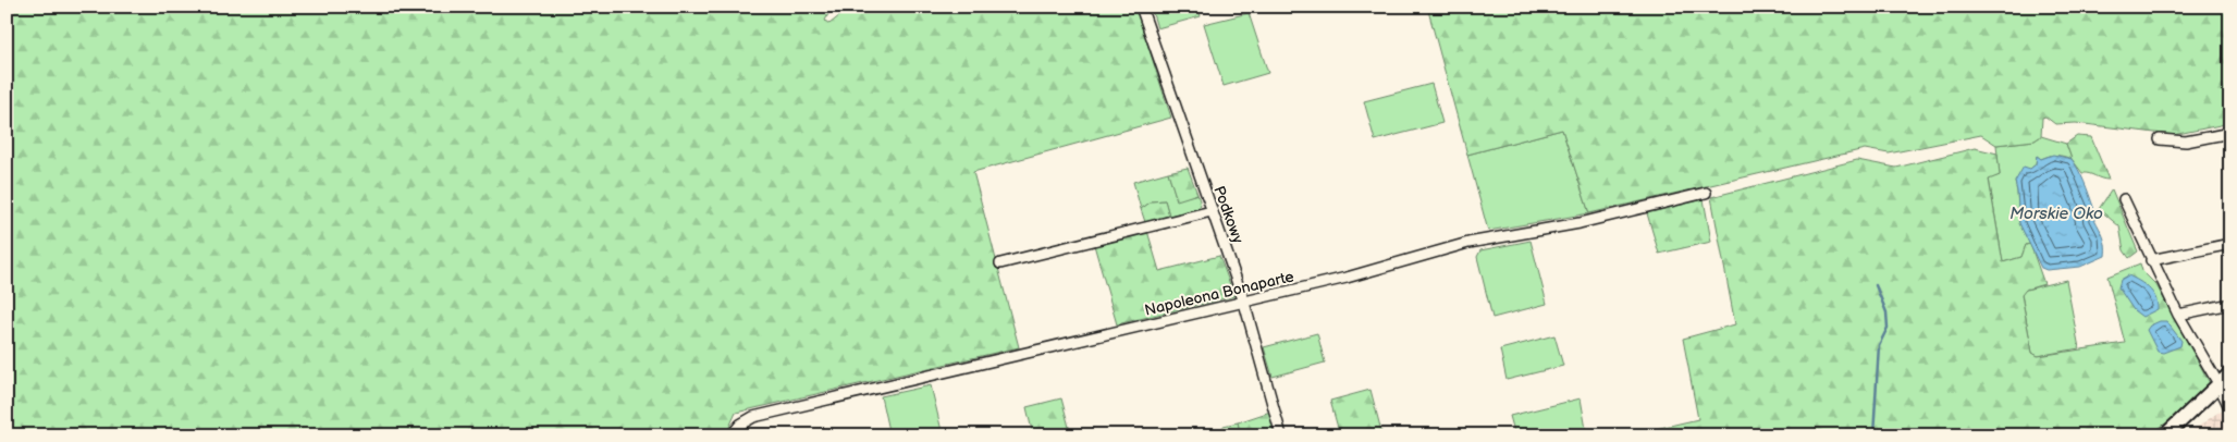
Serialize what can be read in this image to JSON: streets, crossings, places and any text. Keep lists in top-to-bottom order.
{
  "streets": {
    "street": ["Podkowy", "Napoleona Bonaparte"]
  },
  "crossings": [
    ["Podkowy", "Napoleona Bonaparte"]
  ],
  "water": ["Morskie Oko"]
}
